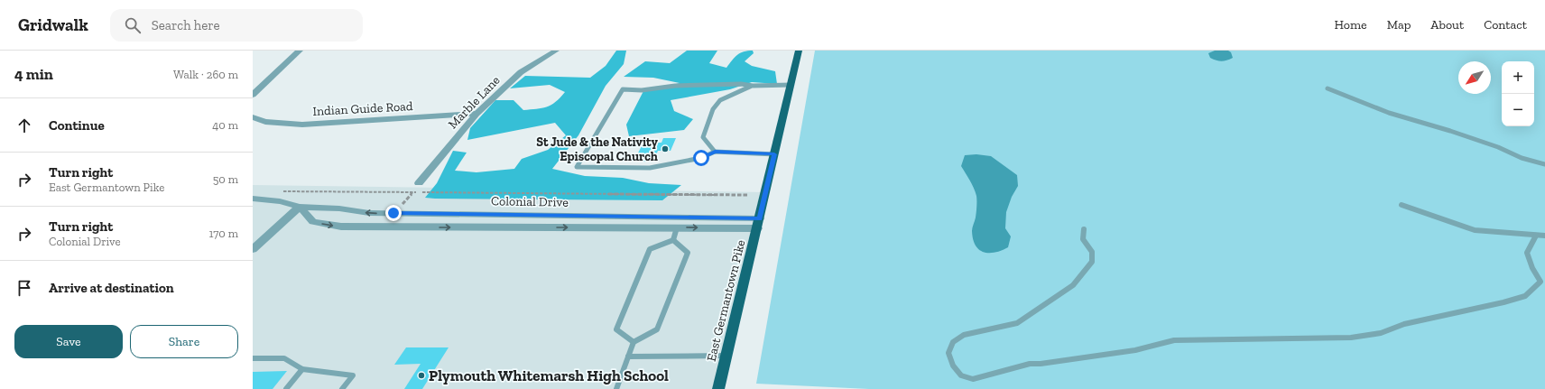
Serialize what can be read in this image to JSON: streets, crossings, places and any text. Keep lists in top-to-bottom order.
{
  "streets": {
    "main road": ["East Germantown Pike"],
    "street": ["Marble Lane", "Indian Guide Road", "Colonial Drive"]
  },
  "crossings": [
    ["Marble Lane", "Indian Guide Road"],
    ["Colonial Drive", "East Germantown Pike"]
  ],
  "places": ["St Jude & the Nativity Episcopal Church", "Plymouth Whitemarsh High School"],
  "north": "bottom left",
  "page": {
    "header": "Gridwalk",
    "search": "Search here",
    "nav": [
      "Home",
      "Map",
      "About",
      "Contact"
    ],
    "heading": ["4 min", "Walk · 260 m"],
    "map_buttons": ["+", "−"],
    "list": [
      ["Continue", "40 m"],
      ["Turn right", "East Germantown Pike", "50 m"],
      ["Turn right", "Colonial Drive", "170 m"],
      "Arrive at destination"
    ],
    "buttons": ["Save", "Share"]
  }
}
